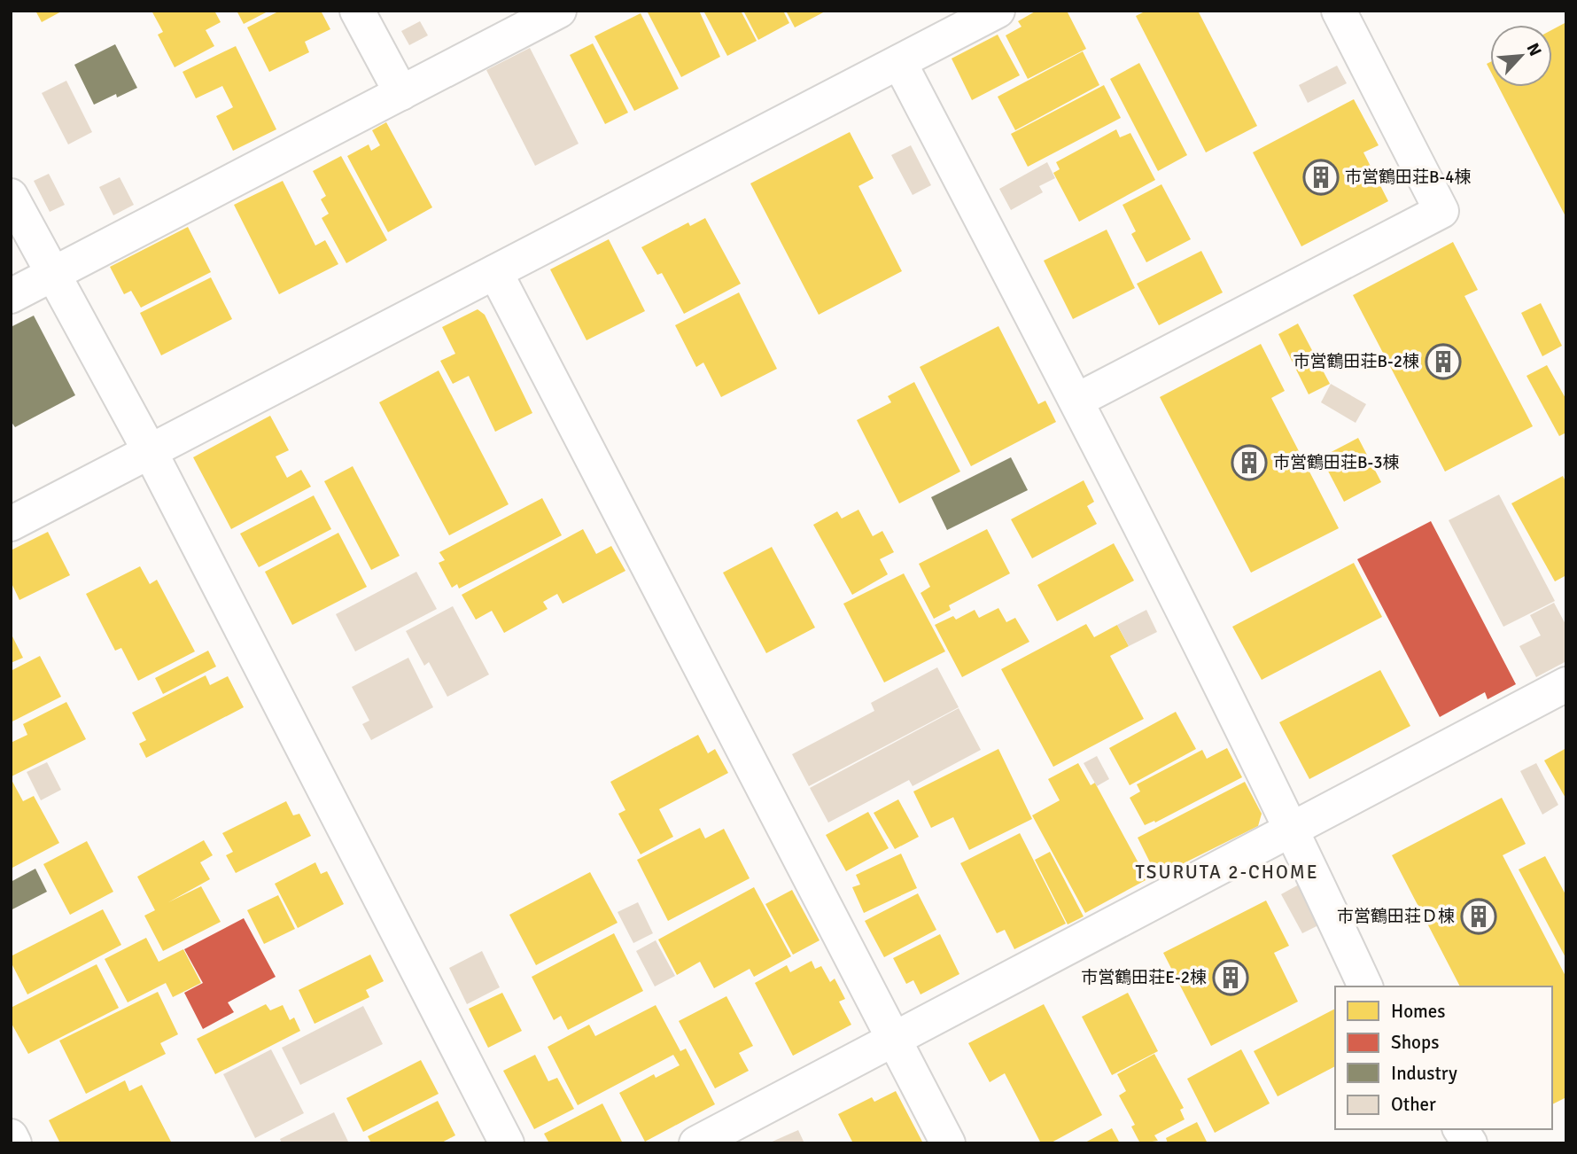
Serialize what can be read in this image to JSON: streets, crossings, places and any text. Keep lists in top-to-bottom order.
{
  "districts": ["TSURUTA 2-CHOME"],
  "places": {
    "building": [
      "市営鶴田荘B-4棟",
      "市営鶴田荘B-2棟",
      "市営鶴田荘B-3棟",
      "市営鶴田荘Ｄ棟",
      "市営鶴田荘E-2棟"
    ]
  },
  "legend": [
    "Homes",
    "Shops",
    "Industry",
    "Other"
  ],
  "north": "top right"
}
